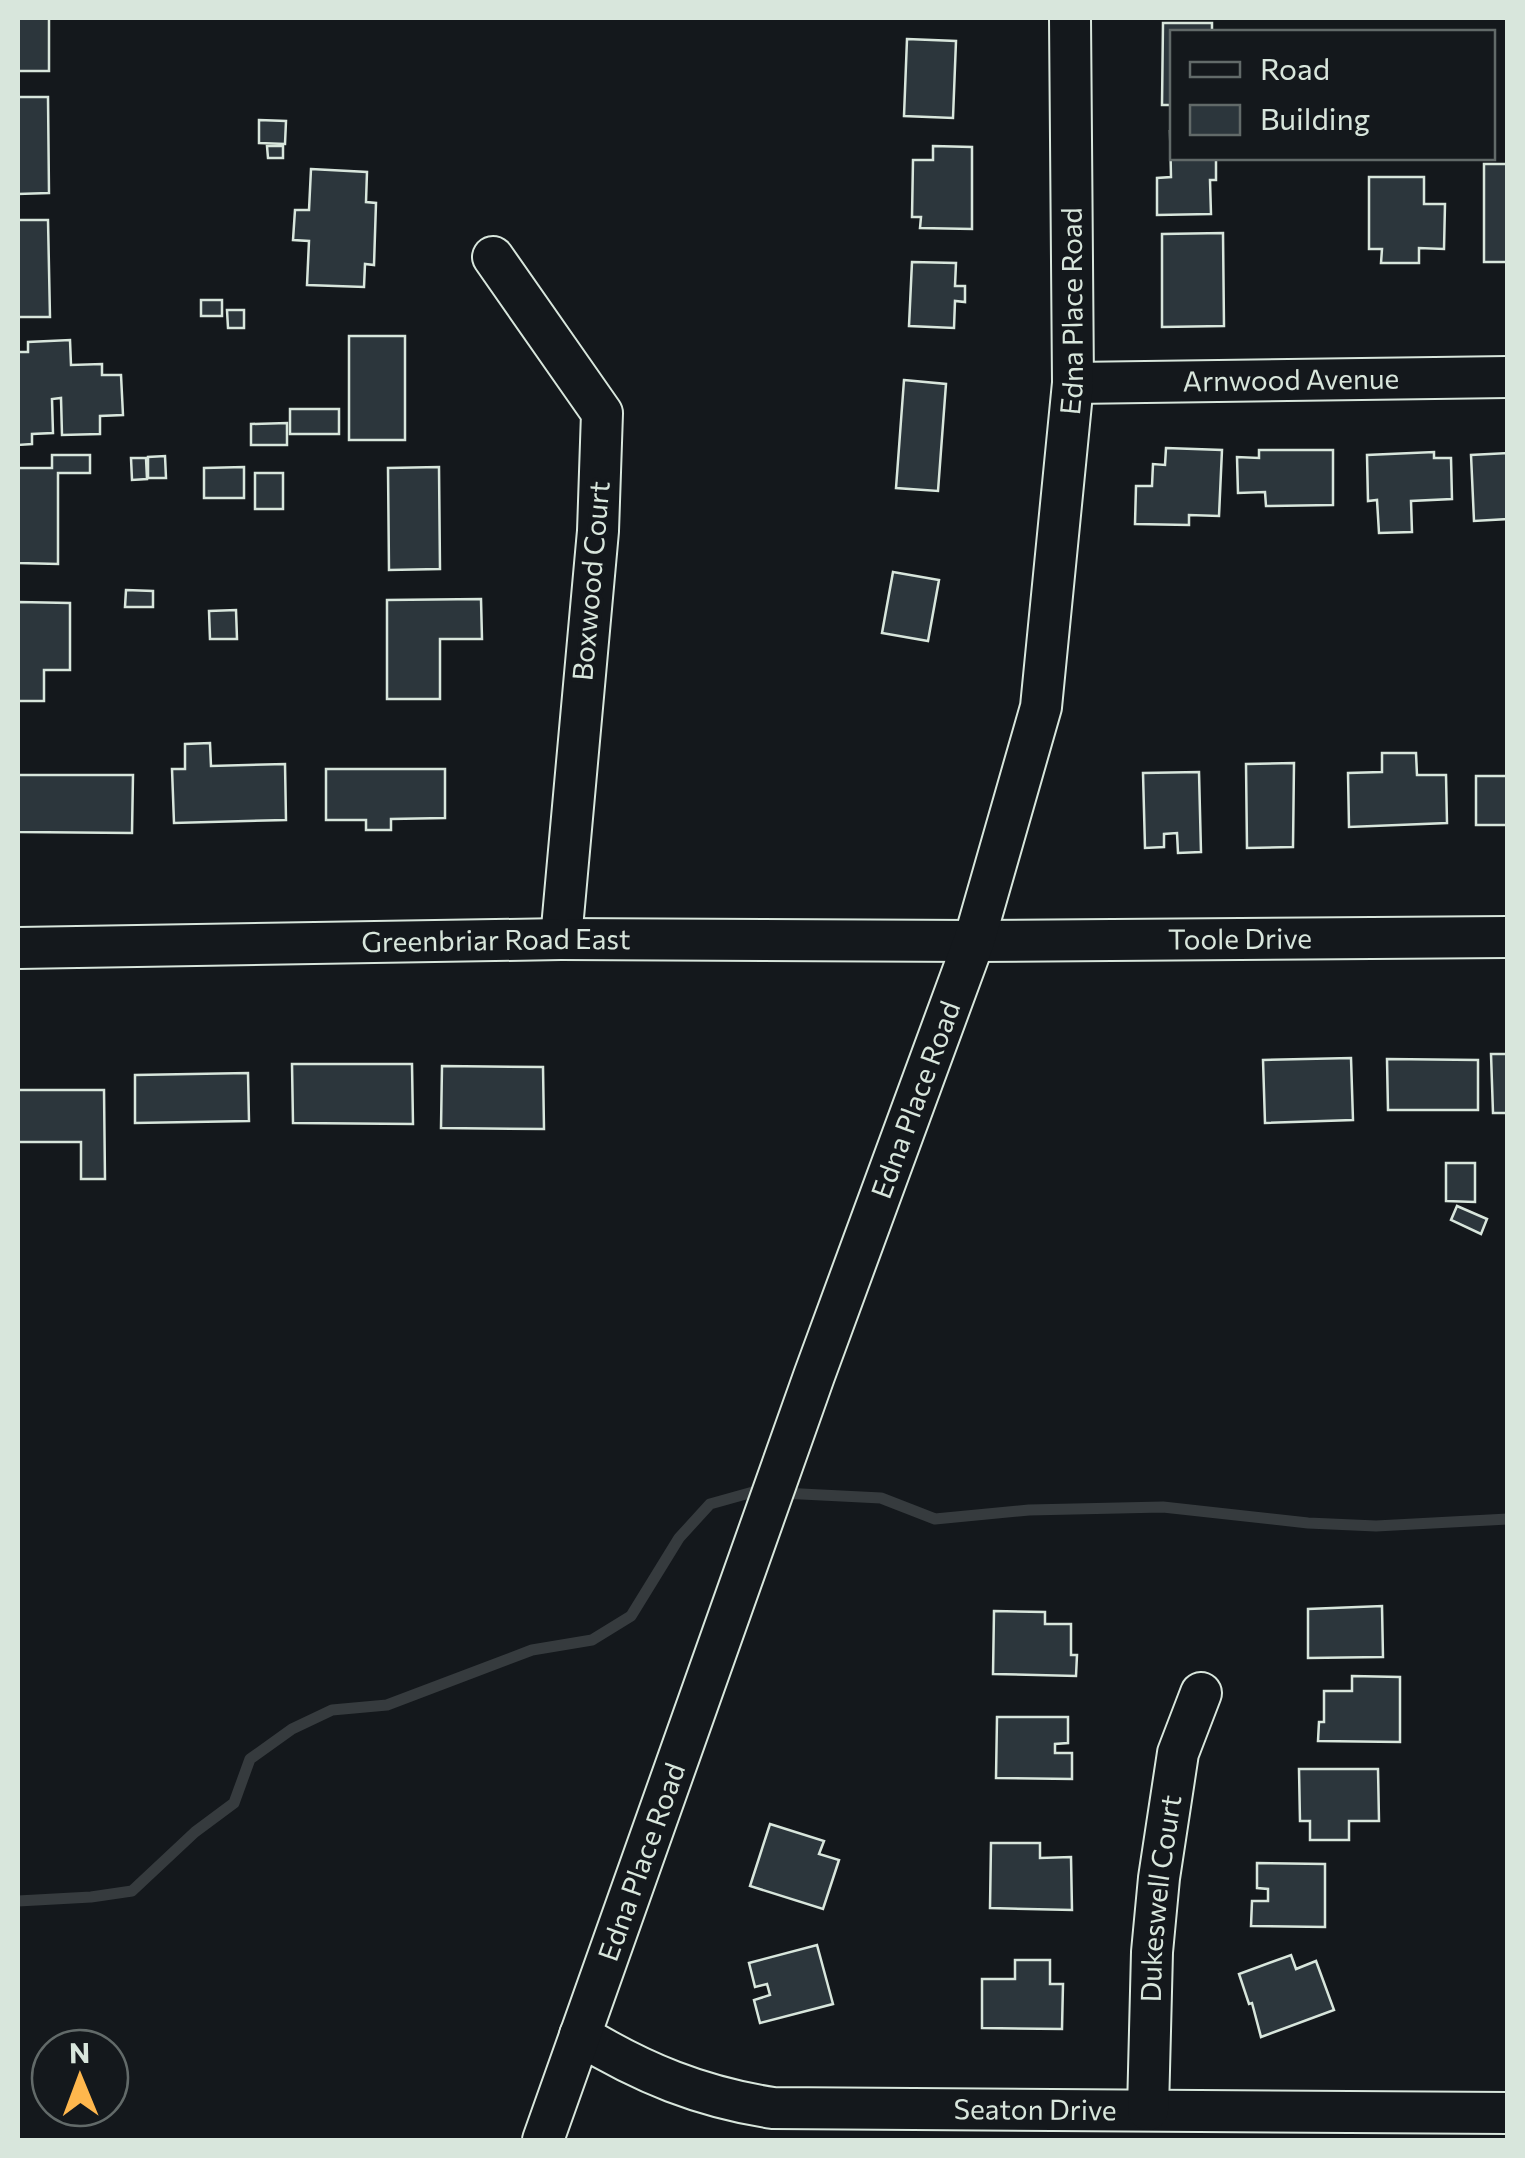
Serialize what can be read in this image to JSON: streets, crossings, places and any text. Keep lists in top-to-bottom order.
{
  "streets": {
    "street": [
      "Edna Place Road",
      "Arnwood Avenue",
      "Boxwood Court",
      "Toole Drive",
      "Greenbriar Road East",
      "Dukeswell Court",
      "Seaton Drive"
    ]
  },
  "crossings": [
    ["Edna Place Road", "Arnwood Avenue"],
    ["Edna Place Road", "Toole Drive"],
    ["Edna Place Road", "Greenbriar Road East"],
    ["Edna Place Road", "Seaton Drive"],
    ["Boxwood Court", "Greenbriar Road East"],
    ["Toole Drive", "Greenbriar Road East"],
    ["Dukeswell Court", "Seaton Drive"]
  ],
  "legend": ["Road", "Building"],
  "north": "top"
}
